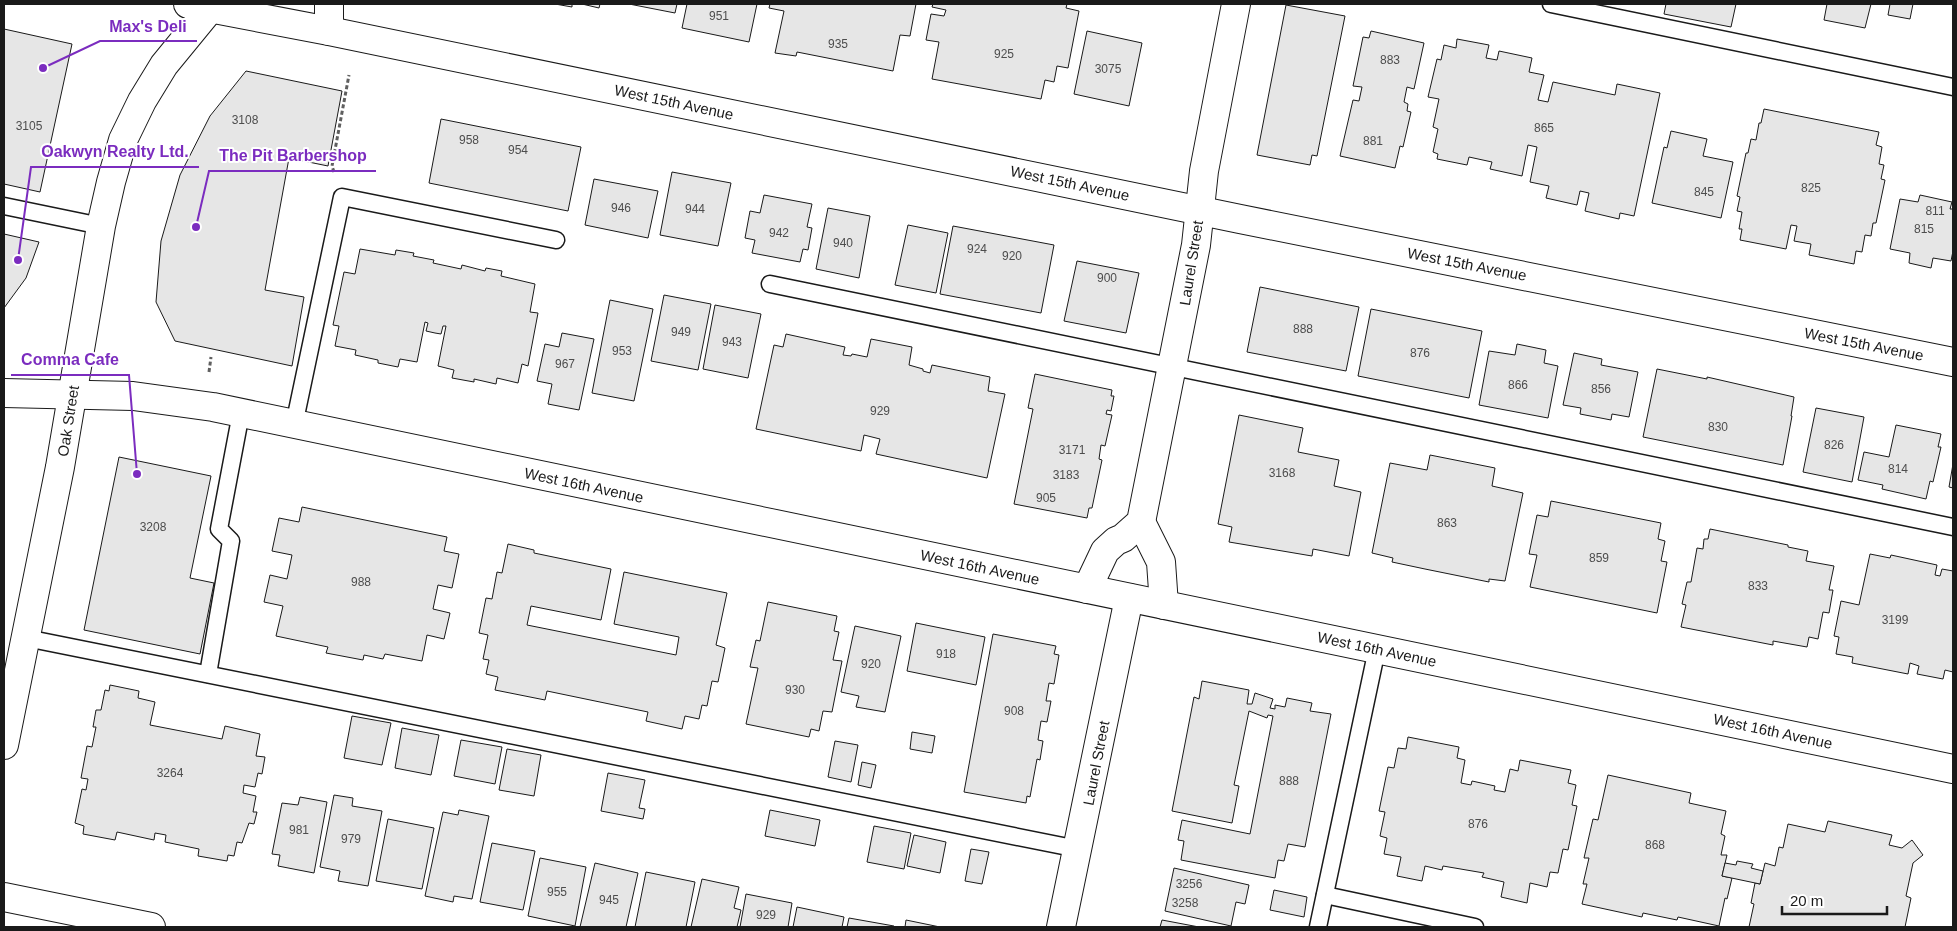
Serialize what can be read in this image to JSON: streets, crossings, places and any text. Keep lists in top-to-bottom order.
{
  "streets": {
    "street": [
      "West 15th Avenue",
      "Laurel Street",
      "Oak Street",
      "West 16th Avenue"
    ]
  },
  "crossings": [
    ["West 15th Avenue", "Laurel Street"],
    ["West 15th Avenue", "Oak Street"],
    ["Laurel Street", "West 16th Avenue"],
    ["Oak Street", "West 16th Avenue"]
  ],
  "places": [
    "Max's Deli",
    "The Pit Barbershop",
    "Oakwyn Realty Ltd.",
    "Comma Cafe"
  ],
  "house_numbers": [
    "951",
    "935",
    "925",
    "883",
    "3075",
    "3108",
    "3105",
    "865",
    "958",
    "881",
    "954",
    "825",
    "845",
    "946",
    "944",
    "811",
    "815",
    "942",
    "940",
    "924",
    "920",
    "900",
    "888",
    "949",
    "943",
    "953",
    "876",
    "967",
    "866",
    "856",
    "929",
    "830",
    "826",
    "3171",
    "814",
    "3168",
    "3183",
    "905",
    "863",
    "3208",
    "859",
    "988",
    "833",
    "3199",
    "918",
    "920",
    "930",
    "908",
    "3264",
    "888",
    "876",
    "981",
    "979",
    "868",
    "3256",
    "955",
    "945",
    "3258",
    "929"
  ],
  "scale_bar": "20 m"
}
